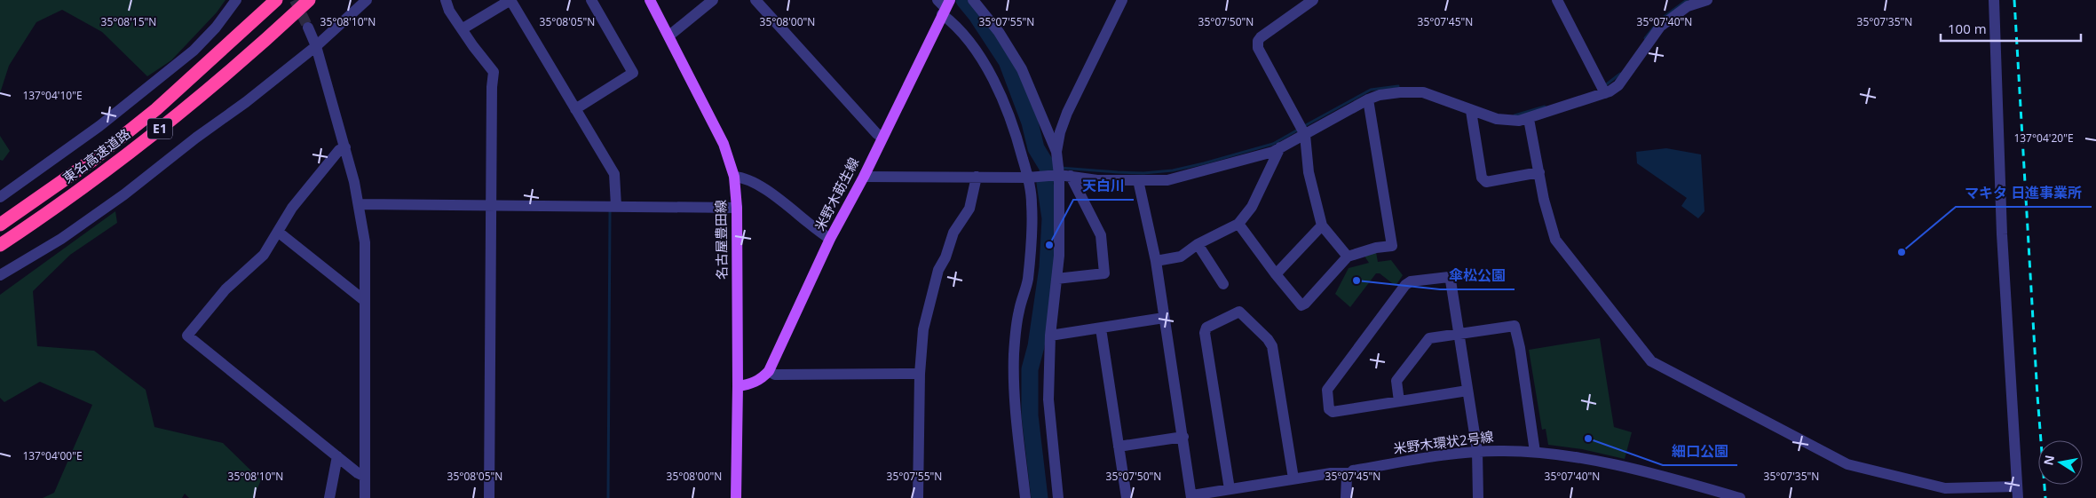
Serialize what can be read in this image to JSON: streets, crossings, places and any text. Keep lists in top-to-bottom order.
{
  "streets": {
    "highway": ["E1", "東名高速道路"],
    "main road": ["米野木莇生線", "名古屋豊田線"],
    "street": ["米野木環状2号線"]
  },
  "crossings": [
    ["米野木莇生線", "名古屋豊田線"]
  ],
  "places": [
    "天白川",
    "マキタ 日進事業所",
    "傘松公園",
    "細口公園"
  ],
  "scale_bar": "100 m",
  "north": "left",
  "coordinates": [
    "35°08'15\"N",
    "35°08'10\"N",
    "35°08'05\"N",
    "35°08'00\"N",
    "35°07'55\"N",
    "35°07'50\"N",
    "35°07'45\"N",
    "35°07'40\"N",
    "35°07'35\"N",
    "137°04'10\"E",
    "137°04'20\"E",
    "137°04'00\"E"
  ]
}
